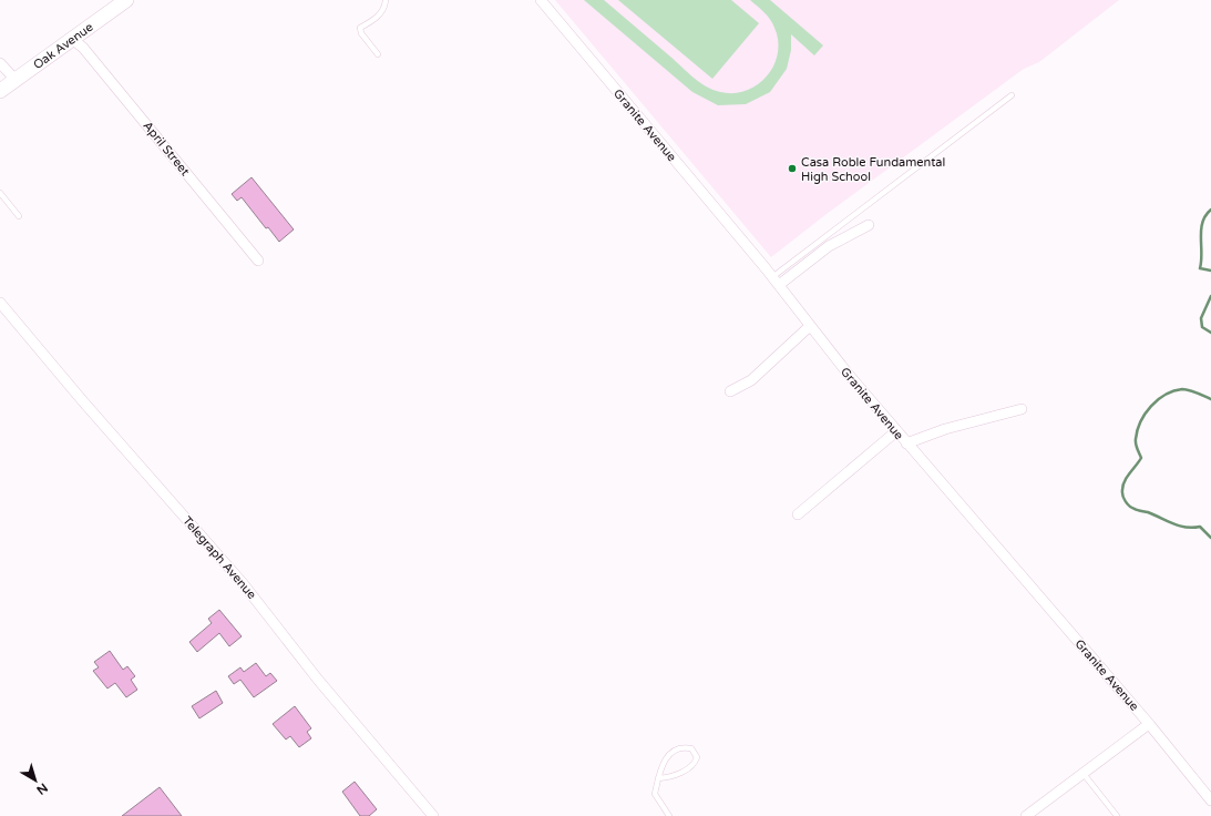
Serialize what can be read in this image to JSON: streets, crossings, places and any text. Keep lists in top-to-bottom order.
{
  "streets": {
    "main road": ["Oak Avenue"],
    "street": ["Granite Avenue", "April Street", "Telegraph Avenue"]
  },
  "crossings": [
    ["Oak Avenue", "April Street"]
  ],
  "places": ["Casa Roble Fundamental High School"],
  "north": "bottom right"
}
